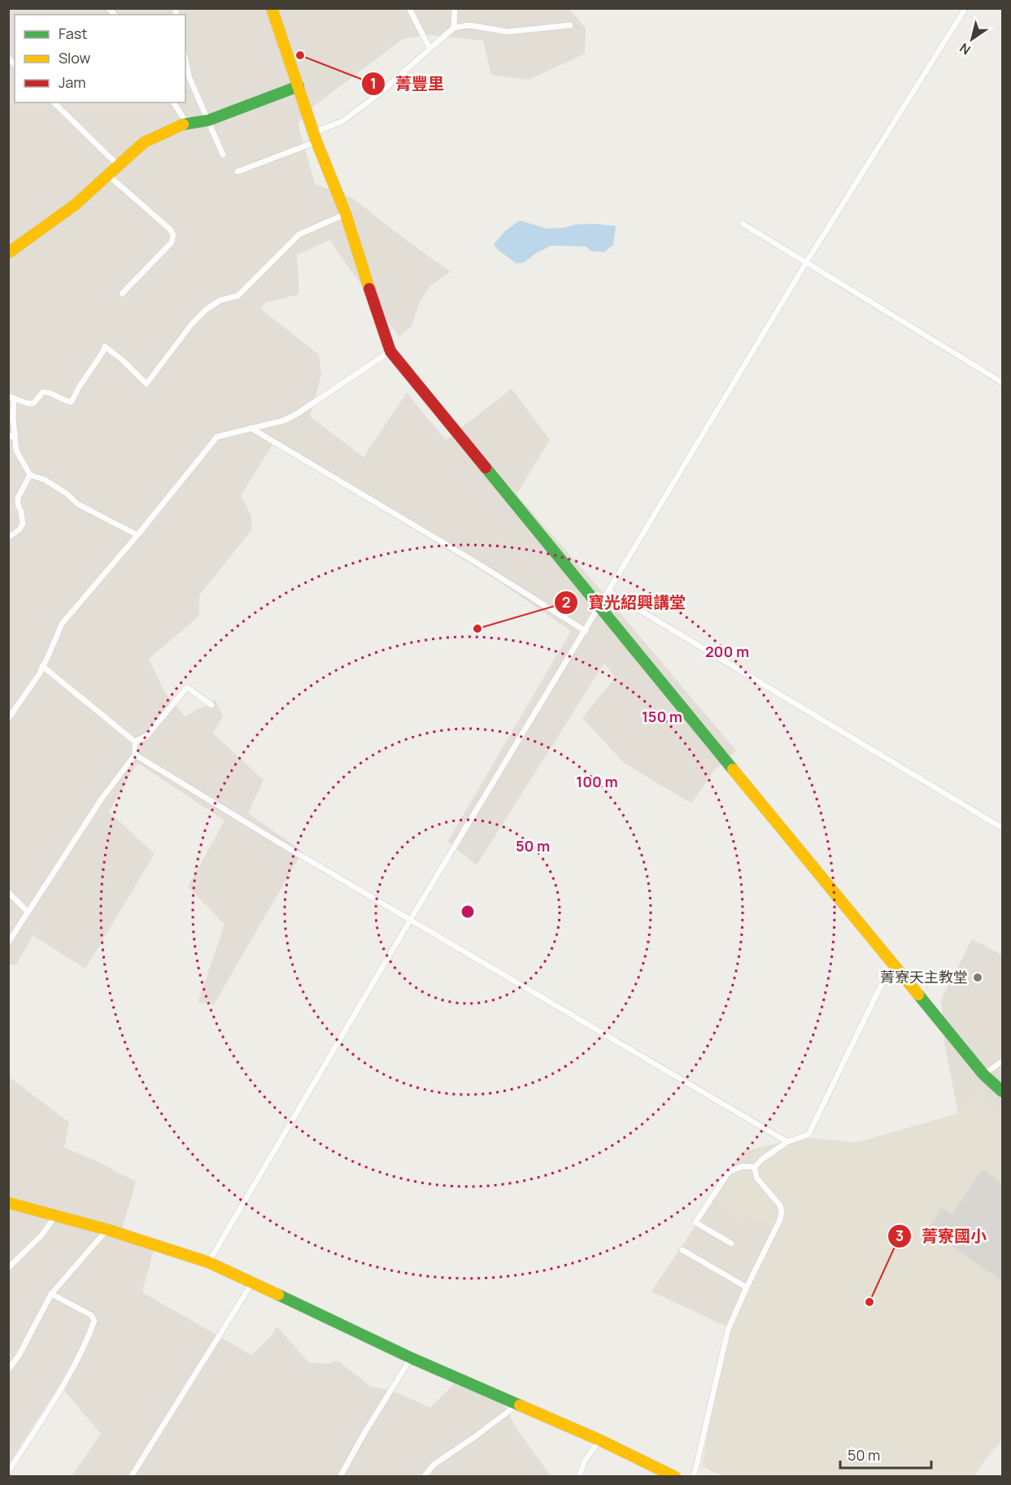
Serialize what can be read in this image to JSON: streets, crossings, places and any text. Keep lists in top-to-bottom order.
{
  "places": [
    "菁豐里",
    "寶光紹興講堂",
    "菁寮天主教堂",
    "菁寮國小"
  ],
  "legend": ["Fast", "Slow", "Jam"],
  "scale_bar": "50 m",
  "north": "bottom left",
  "rings": [
    "200 m",
    "150 m",
    "100 m",
    "50 m"
  ]
}
